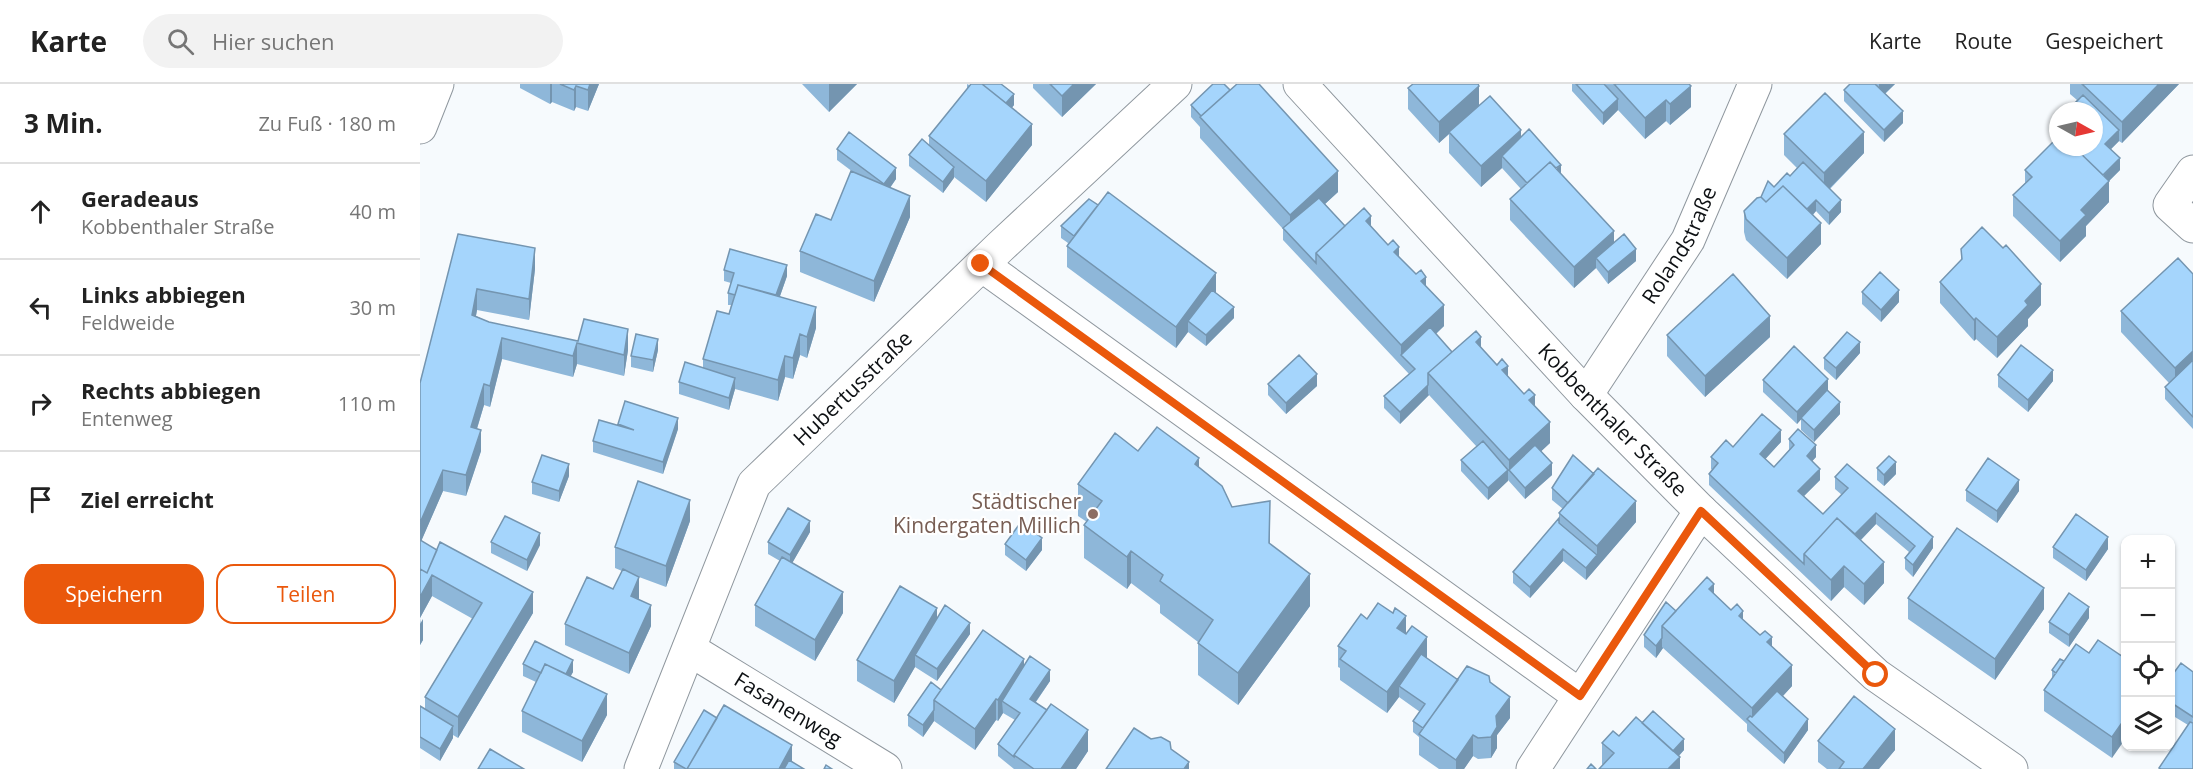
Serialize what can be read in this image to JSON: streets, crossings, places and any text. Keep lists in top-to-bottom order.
{
  "streets": {
    "street": [
      "Rolandstraße",
      "Hubertusstraße",
      "Kobbenthaler Straße",
      "Fasanenweg"
    ]
  },
  "crossings": [
    ["Rolandstraße", "Kobbenthaler Straße"],
    ["Hubertusstraße", "Fasanenweg"]
  ],
  "places": ["Städtischer Kindergaten Millich"],
  "north": "right",
  "page": {
    "header": "Karte",
    "search": "Hier suchen",
    "nav": ["Karte", "Route", "Gespeichert"],
    "heading": ["3 Min.", "Zu Fuß · 180 m"],
    "list": [
      ["Geradeaus", "Kobbenthaler Straße", "40 m"],
      ["Links abbiegen", "Feldweide", "30 m"],
      ["Rechts abbiegen", "Entenweg", "110 m"],
      "Ziel erreicht"
    ],
    "map_buttons": ["+", "−"],
    "buttons": ["Speichern", "Teilen"]
  }
}
